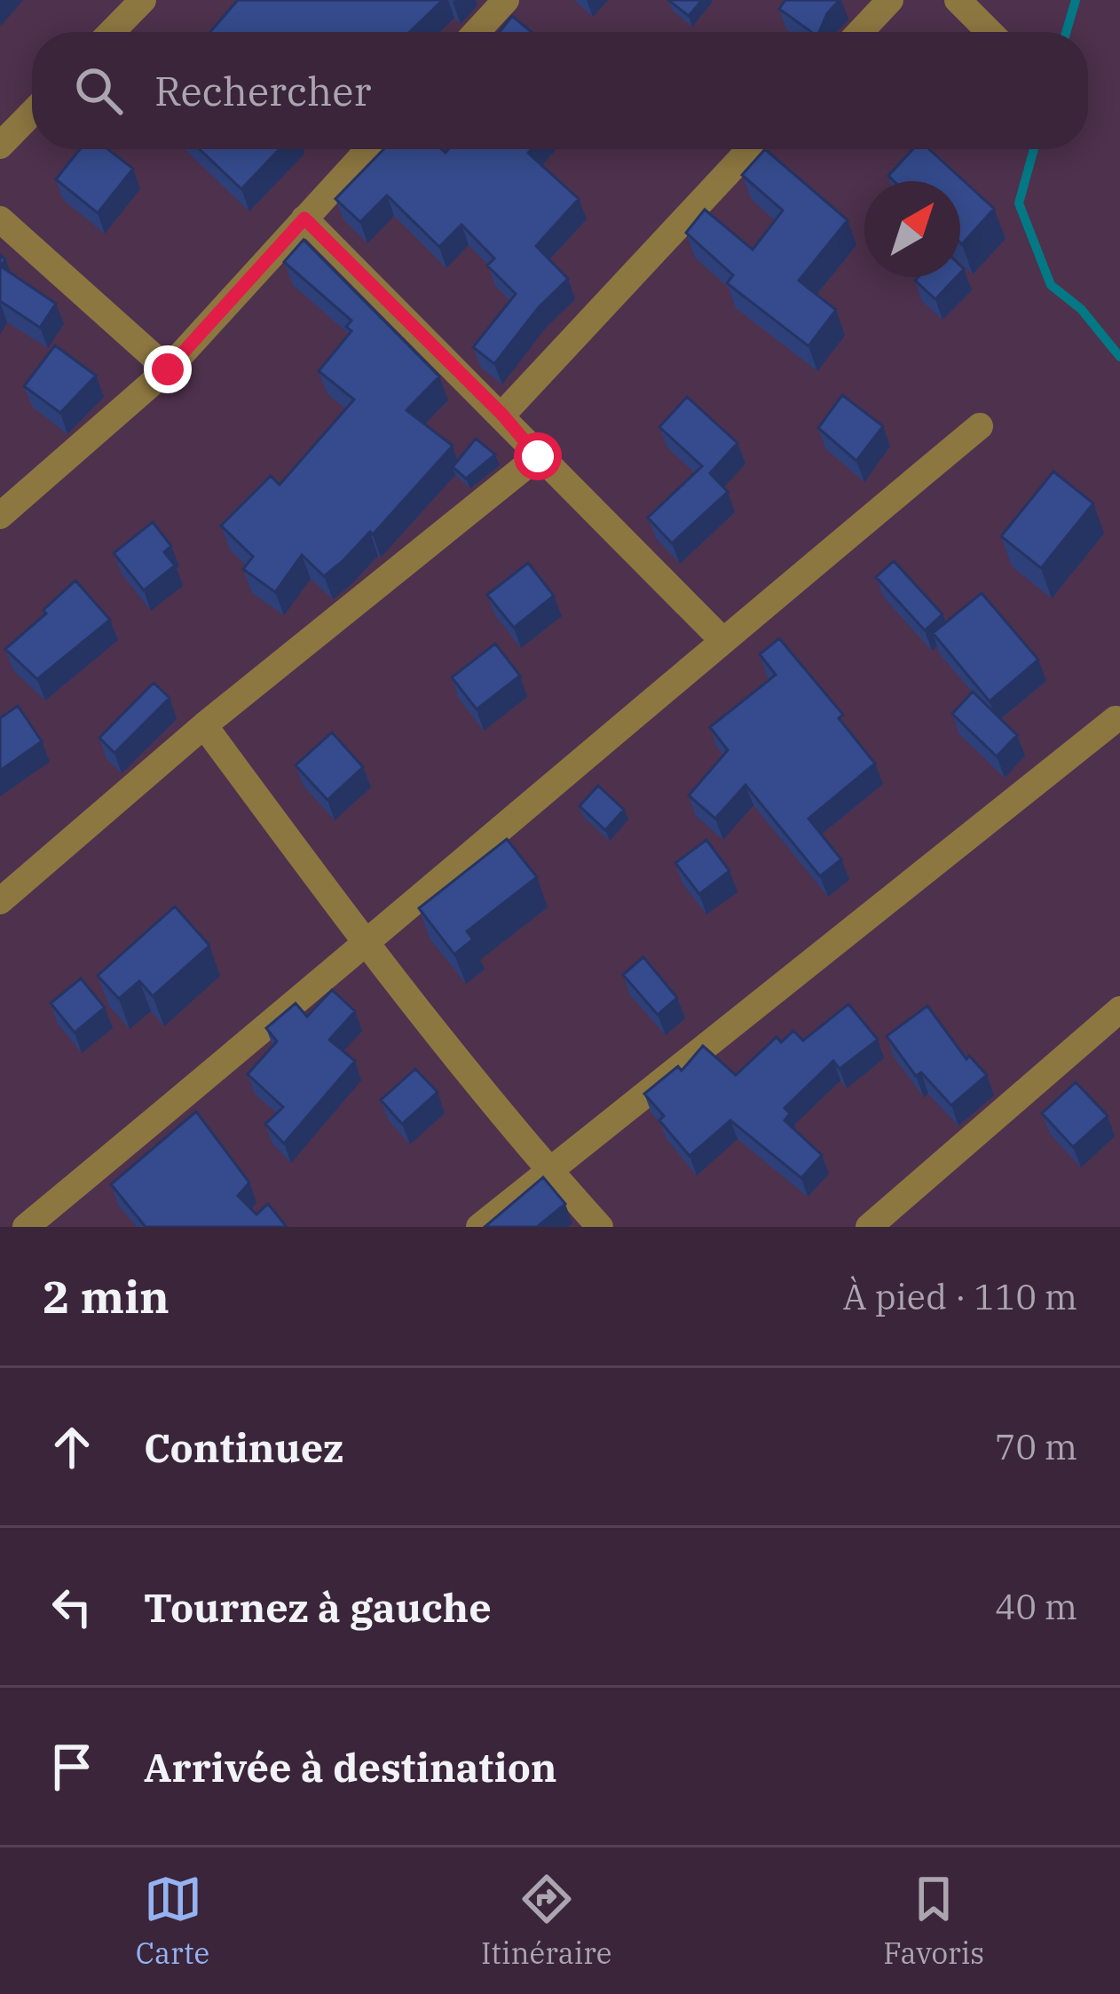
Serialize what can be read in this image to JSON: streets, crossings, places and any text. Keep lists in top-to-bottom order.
{
  "north": "top right",
  "page": {
    "search": "Rechercher",
    "heading": ["2 min", "À pied · 110 m"],
    "list": [
      ["Continuez", "70 m"],
      ["Tournez à gauche", "40 m"],
      "Arrivée à destination"
    ],
    "nav": ["Carte", "Itinéraire", "Favoris"]
  }
}
